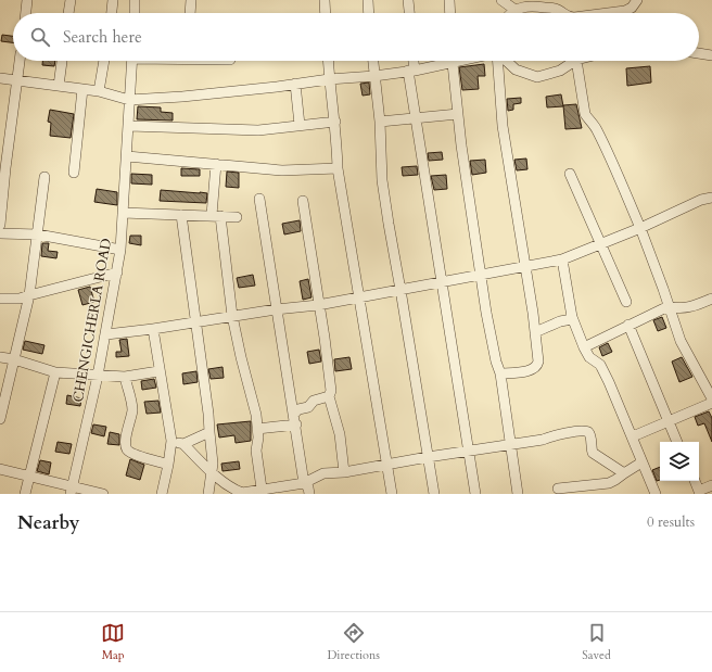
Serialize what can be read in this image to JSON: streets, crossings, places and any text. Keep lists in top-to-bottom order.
{
  "streets": {
    "street": ["CHENGICHERLA ROAD"]
  },
  "page": {
    "search": "Search here",
    "heading": ["Nearby", "0 results"],
    "nav": ["Map", "Directions", "Saved"]
  }
}
